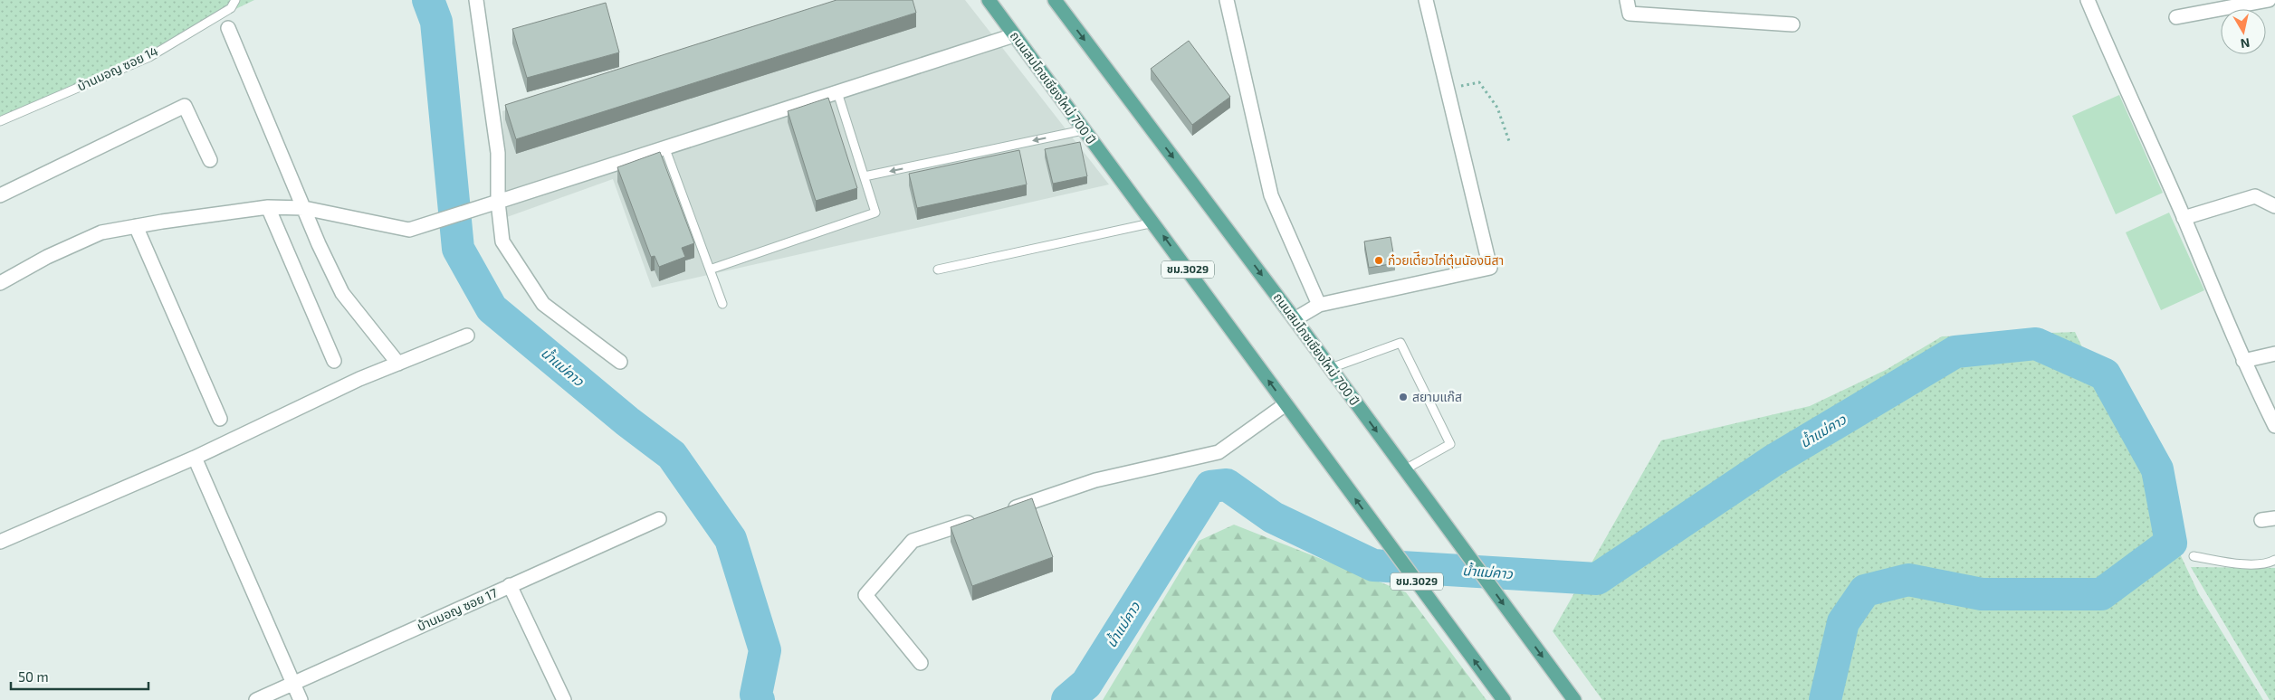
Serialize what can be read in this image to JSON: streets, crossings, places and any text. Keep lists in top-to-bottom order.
{
  "streets": {
    "main road": ["ถนนสมโภชเชียงใหม่ 700 ปี", "ชม.3029"],
    "street": ["บ้านมอญ ซอย 17"],
    "lane": ["บ้านมอญ ซอย 14"]
  },
  "water": ["น้ำแม่คาว"],
  "places": ["ก๋วยเต๋ียวไก่ตุ๋นนัองนิสา", "สยามแก๊ส"],
  "scale_bar": "50 m",
  "north": "bottom"
}
